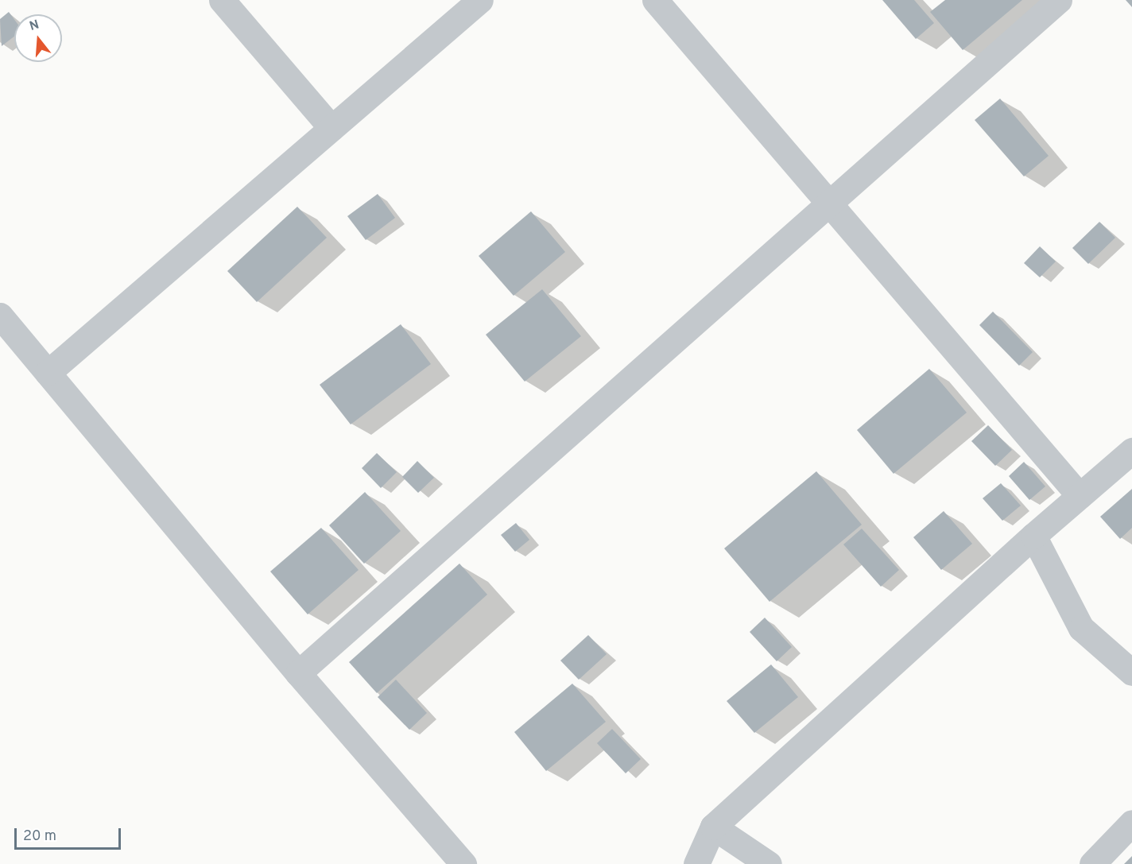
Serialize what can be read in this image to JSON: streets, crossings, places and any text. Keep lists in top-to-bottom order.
{
  "scale_bar": "20 m",
  "north": "top"
}
